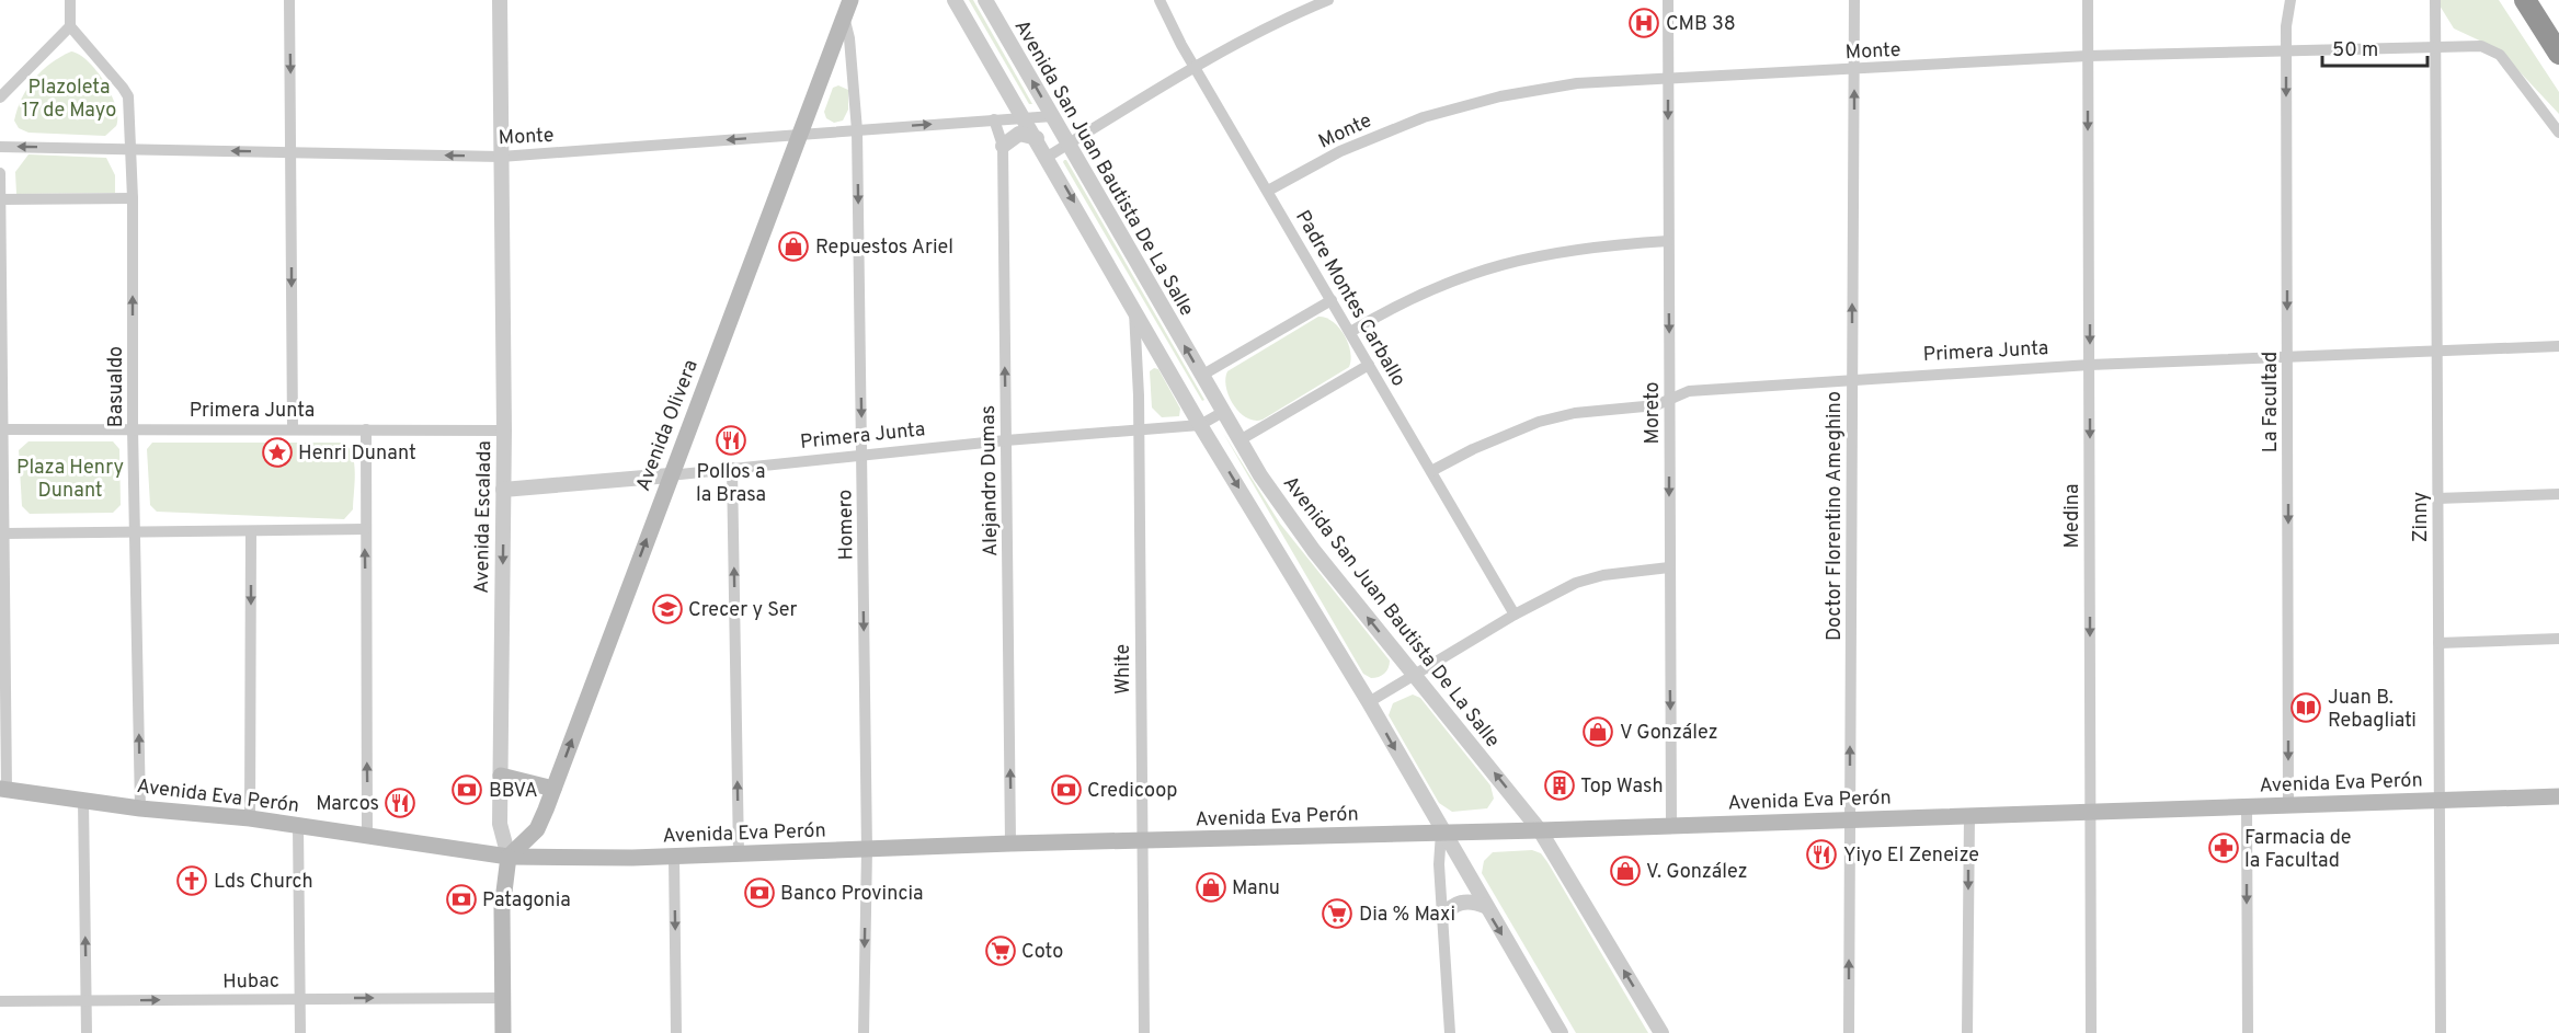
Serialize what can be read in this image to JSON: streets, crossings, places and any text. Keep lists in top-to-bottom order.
{
  "streets": {
    "main road": ["Avenida Olivera", "Avenida Escalada", "Avenida Eva Perón"],
    "street": [
      "Monte",
      "Avenida San Juan Bautista De La Salle",
      "Padre Montes Carballo",
      "Primera Junta",
      "Basualdo",
      "La Facultad",
      "Moreto",
      "Alejandro Dumas",
      "Doctor Florentino Ameghino",
      "Medina",
      "Zinny",
      "Homero",
      "White",
      "Hubac"
    ]
  },
  "crossings": [
    ["Monte", "Avenida San Juan Bautista De La Salle"],
    ["Monte", "Padre Montes Carballo"],
    ["Monte", "Basualdo"],
    ["Monte", "La Facultad"],
    ["Monte", "Moreto"],
    ["Monte", "Avenida Olivera"],
    ["Monte", "Alejandro Dumas"],
    ["Monte", "Doctor Florentino Ameghino"],
    ["Monte", "Medina"],
    ["Monte", "Avenida Escalada"],
    ["Monte", "Zinny"],
    ["Monte", "Homero"],
    ["Avenida San Juan Bautista De La Salle", "Primera Junta"],
    ["Avenida San Juan Bautista De La Salle", "Avenida Eva Perón"],
    ["Padre Montes Carballo", "Primera Junta"],
    ["Primera Junta", "Basualdo"],
    ["Primera Junta", "La Facultad"],
    ["Primera Junta", "Moreto"],
    ["Primera Junta", "Avenida Olivera"],
    ["Primera Junta", "Alejandro Dumas"],
    ["Primera Junta", "Doctor Florentino Ameghino"],
    ["Primera Junta", "Medina"],
    ["Primera Junta", "Avenida Escalada"],
    ["Primera Junta", "Zinny"],
    ["Primera Junta", "Homero"],
    ["Primera Junta", "White"],
    ["Basualdo", "Avenida Eva Perón"],
    ["La Facultad", "Avenida Eva Perón"],
    ["Moreto", "Avenida Eva Perón"],
    ["Avenida Olivera", "Avenida Escalada"],
    ["Avenida Olivera", "Homero"],
    ["Avenida Olivera", "Avenida Eva Perón"],
    ["Alejandro Dumas", "Avenida Eva Perón"],
    ["Doctor Florentino Ameghino", "Avenida Eva Perón"],
    ["Medina", "Avenida Eva Perón"],
    ["Avenida Escalada", "Avenida Eva Perón"],
    ["Avenida Escalada", "Hubac"],
    ["Zinny", "Avenida Eva Perón"],
    ["Homero", "Avenida Eva Perón"],
    ["White", "Avenida Eva Perón"]
  ],
  "one_way": [
    "Basualdo",
    "La Facultad",
    "Moreto",
    "Avenida Olivera",
    "Alejandro Dumas",
    "Doctor Florentino Ameghino",
    "Medina",
    "Homero",
    "Hubac"
  ],
  "parks": ["Plazoleta 17 de Mayo", "Plaza Henry Dunant"],
  "places": {
    "hospital": ["CMB 38"],
    "shop": [
      "Repuestos Ariel",
      "V González",
      "V. González",
      "Manu"
    ],
    "restaurant": ["Pollos a la Brasa", "Marcos", "Yiyo El Zeneize"],
    "place": ["Henri Dunant"],
    "school or university": ["Crecer y Ser"],
    "library": ["Juan B. Rebagliati"],
    "building": ["Top Wash"],
    "bank": [
      "BBVA",
      "Credicoop",
      "Banco Provincia",
      "Patagonia"
    ],
    "pharmacy": ["Farmacia de la Facultad"],
    "church": ["Lds Church"],
    "supermarket": ["Dia % Maxi", "Coto"]
  },
  "scale_bar": "50 m"
}
